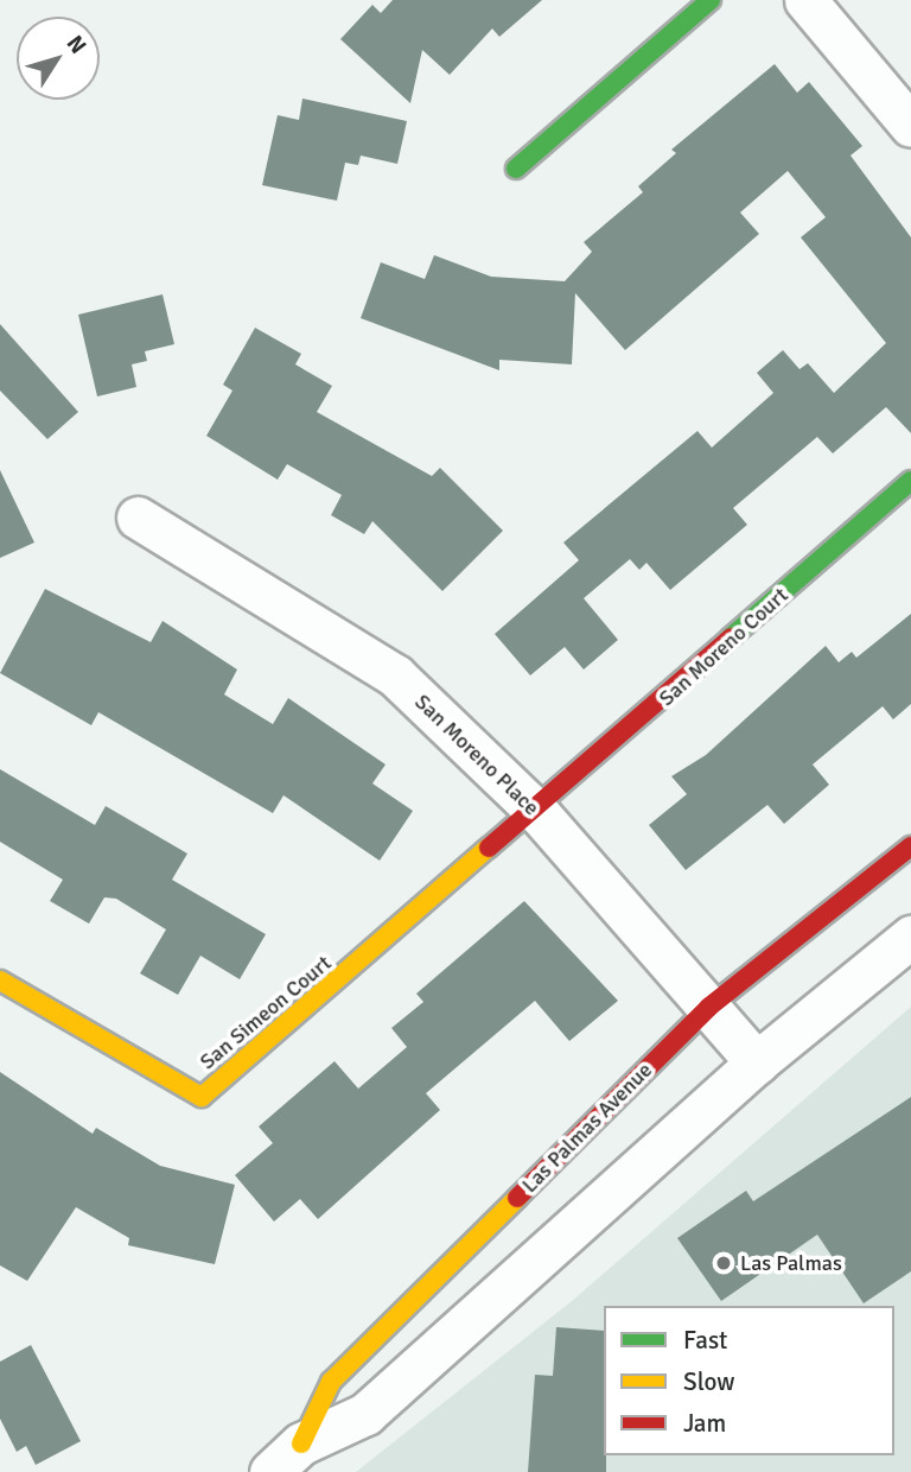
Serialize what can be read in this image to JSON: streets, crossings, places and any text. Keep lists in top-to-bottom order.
{
  "streets": {
    "street": [
      "San Moreno Court",
      "San Moreno Place",
      "San Simeon Court",
      "Las Palmas Avenue"
    ]
  },
  "crossings": [
    ["San Moreno Court", "San Moreno Place"],
    ["San Moreno Court", "San Simeon Court"],
    ["San Moreno Place", "San Simeon Court"],
    ["San Moreno Place", "Las Palmas Avenue"]
  ],
  "places": ["Las Palmas"],
  "legend": ["Fast", "Slow", "Jam"],
  "north": "top right"
}
